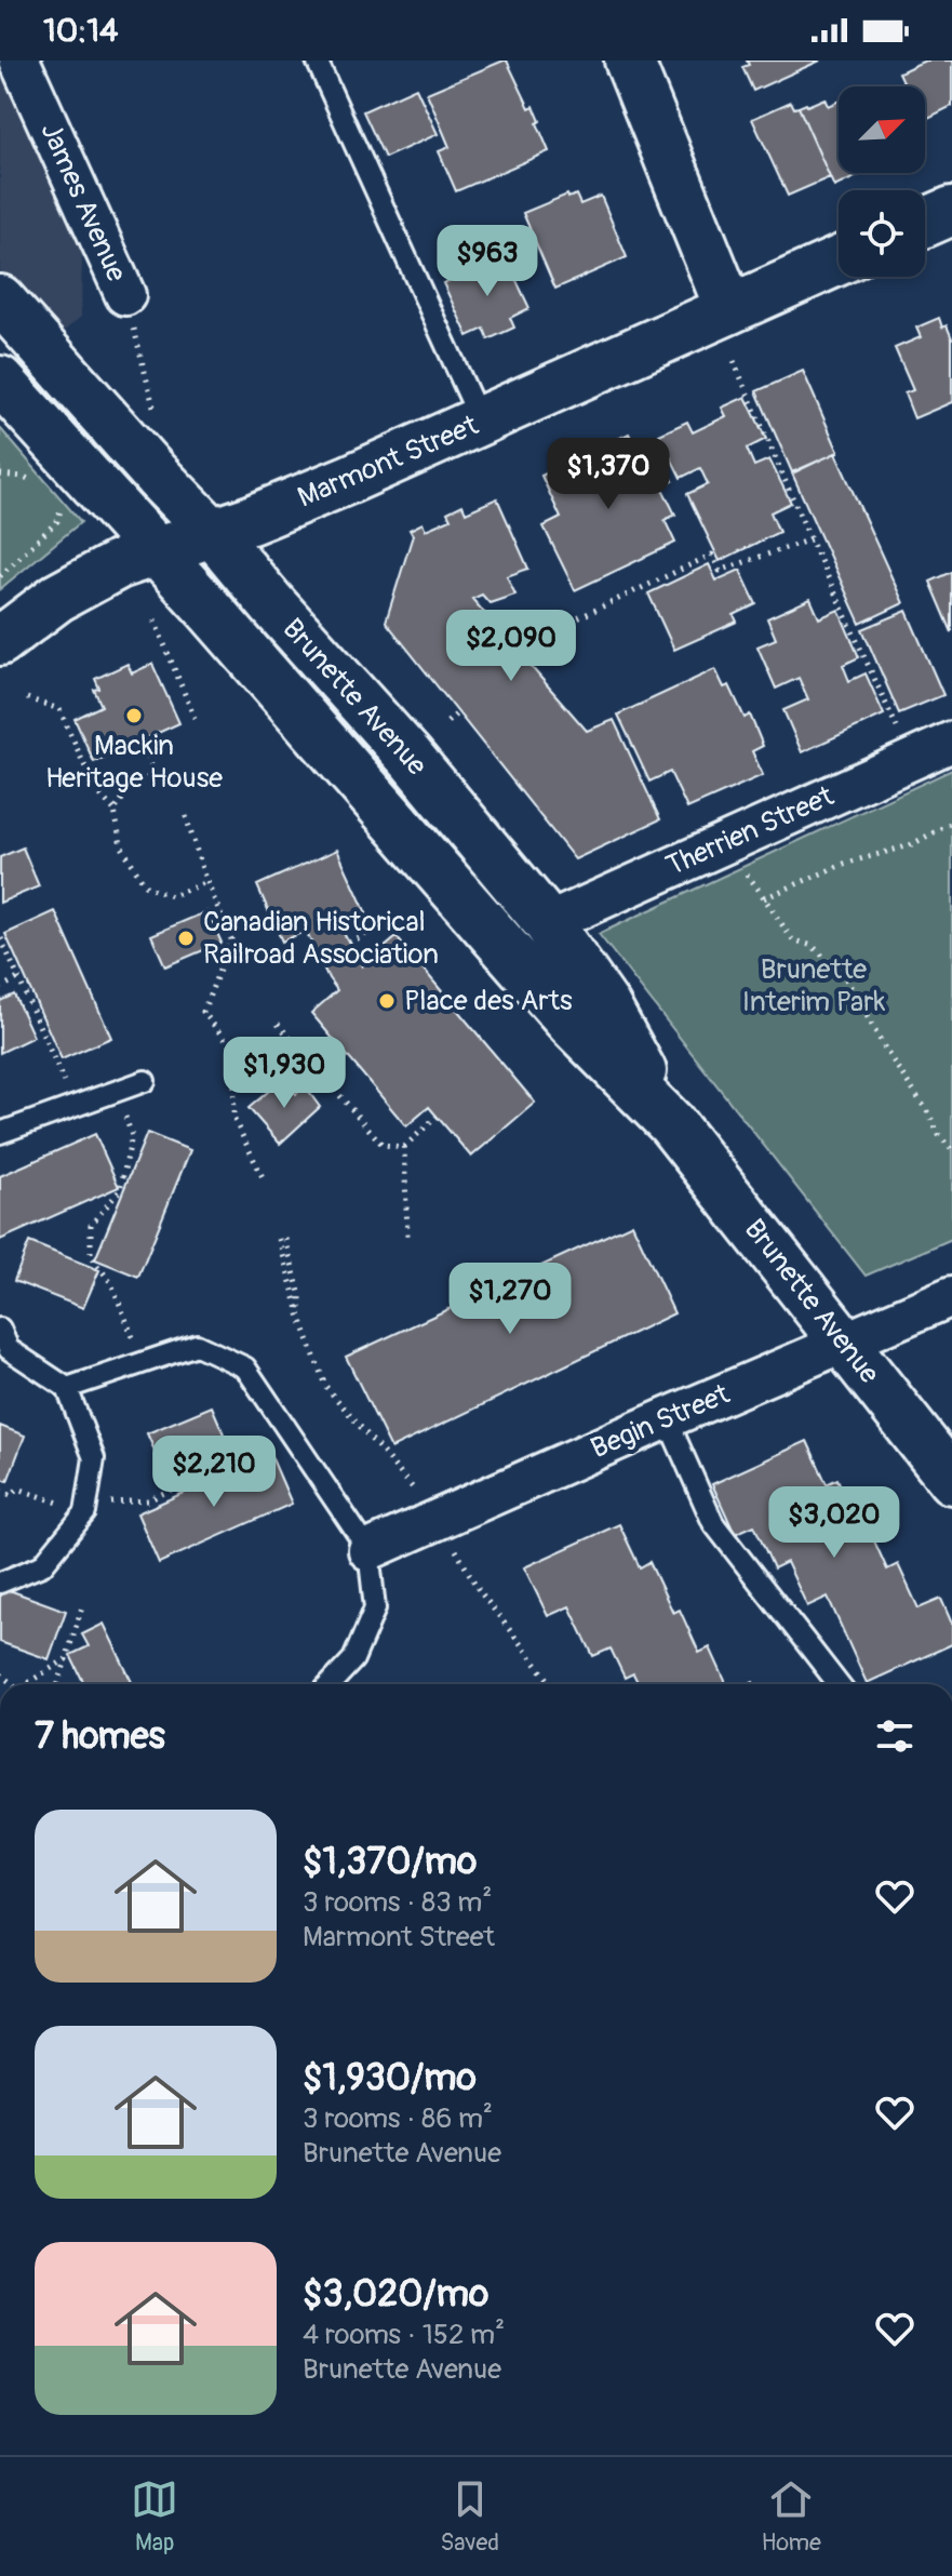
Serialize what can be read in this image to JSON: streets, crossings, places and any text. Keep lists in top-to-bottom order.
{
  "streets": {
    "main road": ["Marmont Street", "Brunette Avenue"],
    "street": ["James Avenue", "Therrien Street", "Begin Street"]
  },
  "crossings": [
    ["Marmont Street", "Brunette Avenue"],
    ["Brunette Avenue", "Therrien Street"],
    ["Brunette Avenue", "Begin Street"]
  ],
  "parks": ["Brunette Interim Park"],
  "places": ["Mackin Heritage House", "Canadian Historical Railroad Association", "Place des Arts"],
  "north": "top right",
  "page": {
    "status": "10:14",
    "price": [
      "$963",
      "$1,370",
      "$2,090",
      "$1,930",
      "$1,270",
      "$2,210",
      "$3,020"
    ],
    "heading": "7 homes",
    "list": [
      {
        "name": "$1,370/mo",
        "note": "3 rooms · 83 m² · Marmont Street"
      },
      {
        "name": "$1,930/mo",
        "note": "3 rooms · 86 m² · Brunette Avenue"
      },
      {
        "name": "$3,020/mo",
        "note": "4 rooms · 152 m² · Brunette Avenue"
      }
    ],
    "tabs": ["Map", "Saved", "Home"]
  }
}
